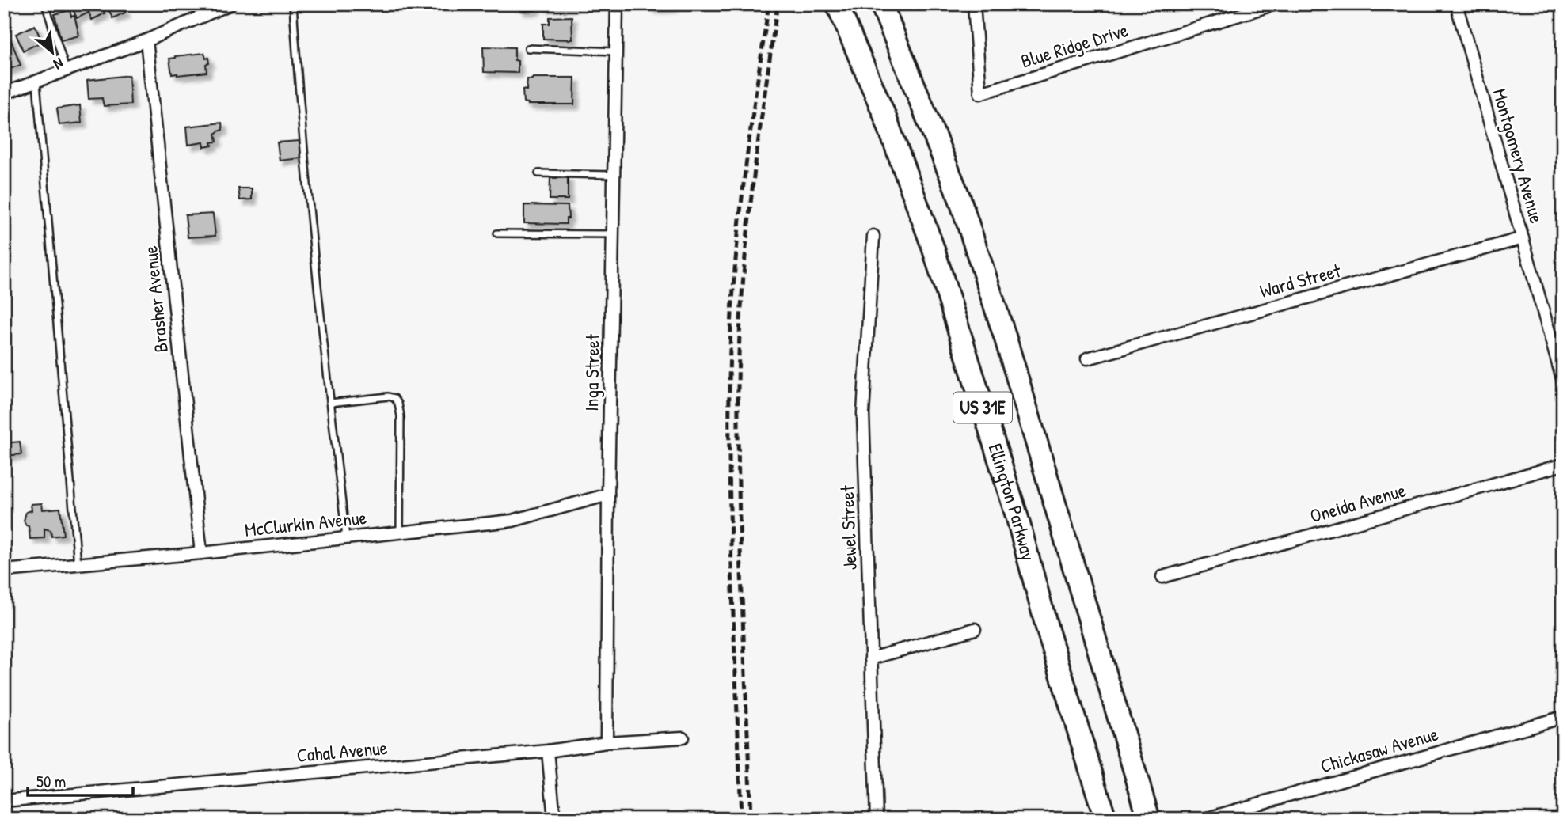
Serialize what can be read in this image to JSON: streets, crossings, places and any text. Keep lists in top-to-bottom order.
{
  "streets": {
    "highway": ["US 31E", "Ellington Parkway"],
    "street": [
      "Blue Ridge Drive",
      "Montgomery Avenue",
      "Ward Street",
      "Brasher Avenue",
      "Inga Street",
      "Oneida Avenue",
      "McClurkin Avenue",
      "Jewel Street",
      "Chickasaw Avenue",
      "Cahal Avenue"
    ]
  },
  "crossings": [
    ["Montgomery Avenue", "Ward Street"],
    ["Brasher Avenue", "McClurkin Avenue"],
    ["Inga Street", "McClurkin Avenue"],
    ["Inga Street", "Cahal Avenue"]
  ],
  "scale_bar": "50 m",
  "north": "bottom right"
}
